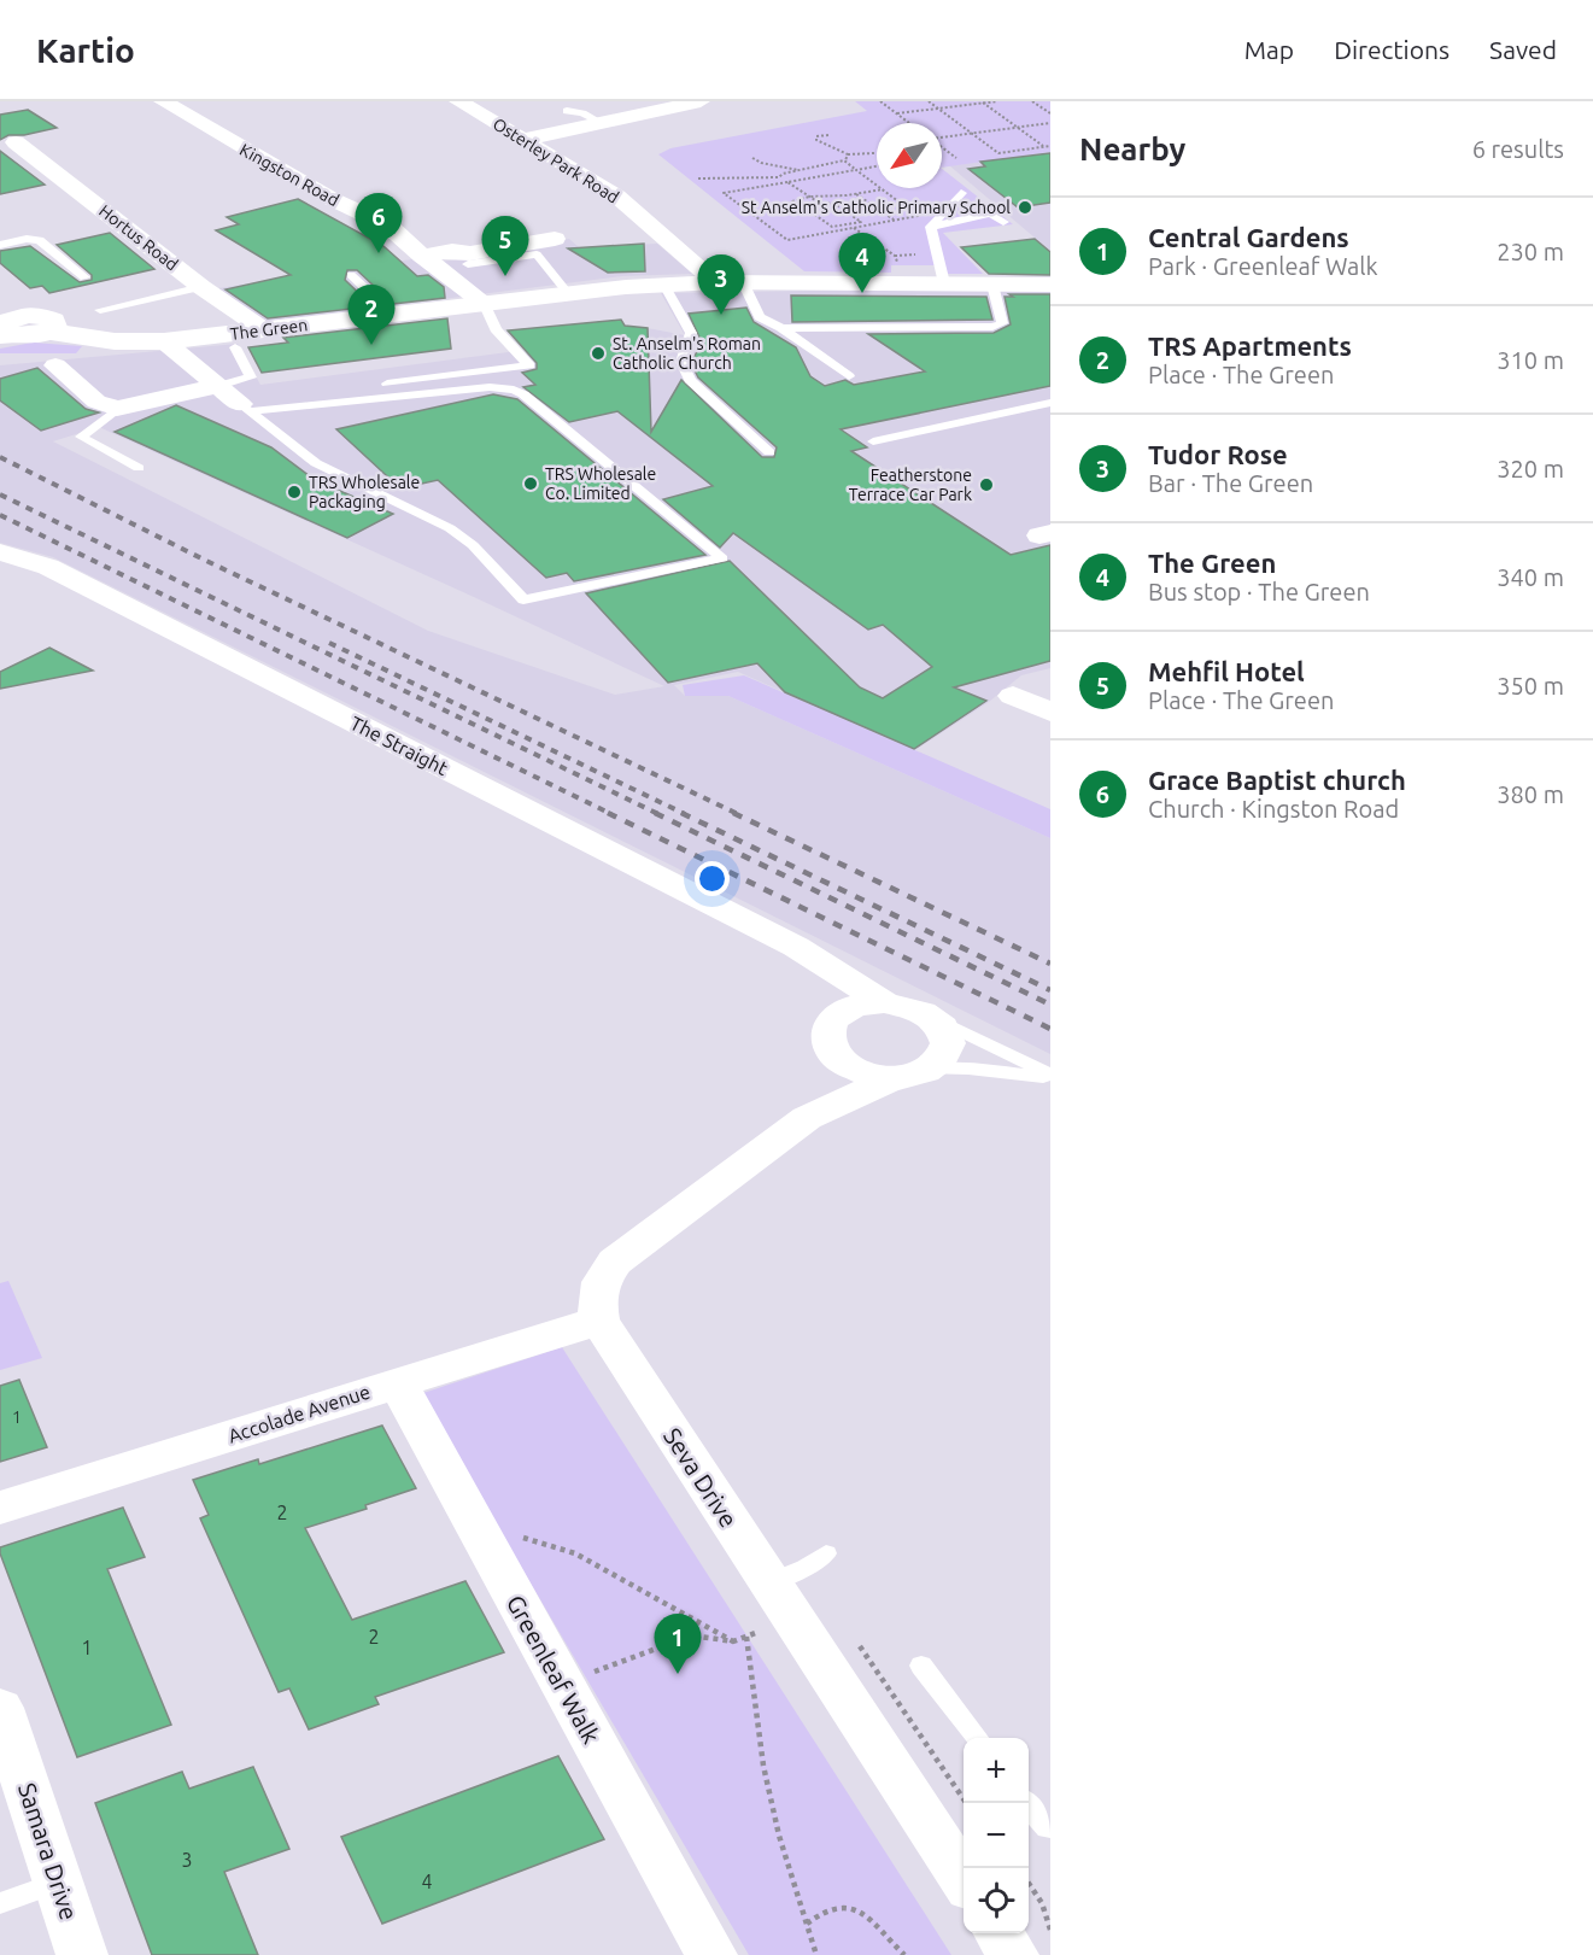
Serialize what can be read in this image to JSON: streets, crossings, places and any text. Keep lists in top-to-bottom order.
{
  "streets": {
    "street": [
      "Osterley Park Road",
      "Kingston Road",
      "Hortus Road",
      "The Green",
      "The Straight",
      "Accolade Avenue",
      "Seva Drive",
      "Greenleaf Walk",
      "Samara Drive"
    ]
  },
  "crossings": [
    ["Osterley Park Road", "The Green"],
    ["Kingston Road", "The Green"],
    ["Hortus Road", "The Green"],
    ["Accolade Avenue", "Seva Drive"],
    ["Accolade Avenue", "Greenleaf Walk"]
  ],
  "places": [
    "St Anselm's Catholic Primary School",
    "St. Anselm's Roman Catholic Church",
    "TRS Wholesale Co. Limited",
    "Featherstone Terrace Car Park",
    "TRS Wholesale Packaging"
  ],
  "house_numbers": [
    "1",
    "2",
    "2",
    "1",
    "3",
    "4"
  ],
  "north": "bottom left",
  "page": {
    "header": "Kartio",
    "nav": ["Map", "Directions", "Saved"],
    "heading": ["Nearby", "6 results"],
    "pins": [
      "6",
      "5",
      "4",
      "3",
      "2",
      "1"
    ],
    "list": [
      {
        "mark": "1",
        "name": "Central Gardens",
        "note": "Park · Greenleaf Walk",
        "value": "230 m"
      },
      {
        "mark": "2",
        "name": "TRS Apartments",
        "note": "Place · The Green",
        "value": "310 m"
      },
      {
        "mark": "3",
        "name": "Tudor Rose",
        "note": "Bar · The Green",
        "value": "320 m"
      },
      {
        "mark": "4",
        "name": "The Green",
        "note": "Bus stop · The Green",
        "value": "340 m"
      },
      {
        "mark": "5",
        "name": "Mehfil Hotel",
        "note": "Place · The Green",
        "value": "350 m"
      },
      {
        "mark": "6",
        "name": "Grace Baptist church",
        "note": "Church · Kingston Road",
        "value": "380 m"
      }
    ],
    "map_buttons": ["+", "−"]
  }
}
